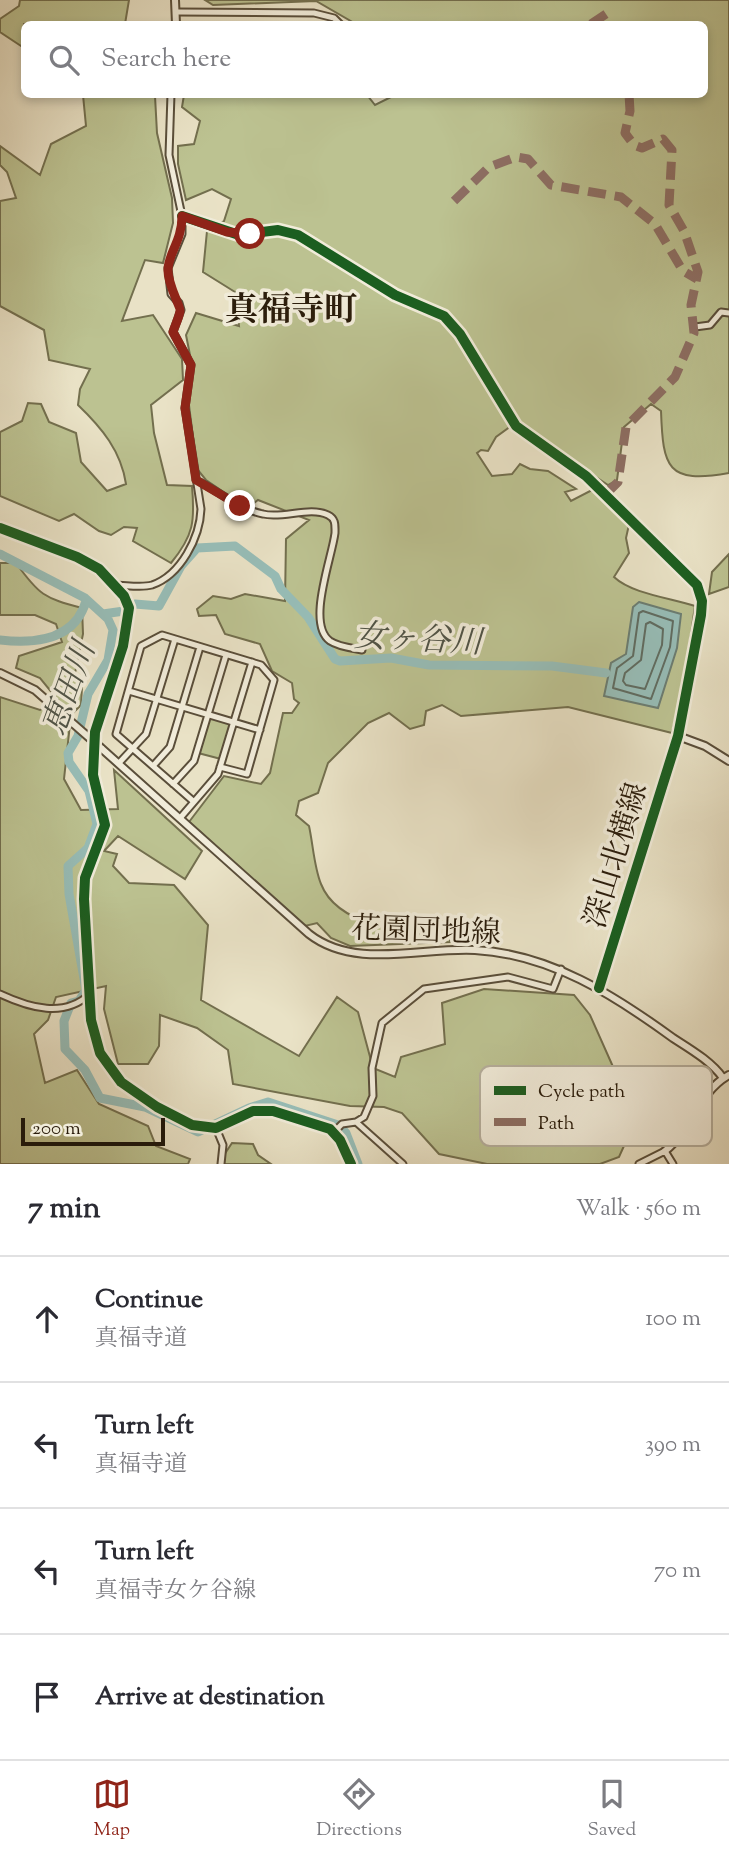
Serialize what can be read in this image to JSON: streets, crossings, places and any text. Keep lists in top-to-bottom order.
{
  "streets": {
    "street": ["深山北横線", "花園団地線"]
  },
  "crossings": [
    ["深山北横線", "花園団地線"]
  ],
  "districts": ["真福寺町"],
  "water": ["女ヶ谷川", "恵田川"],
  "legend": ["Cycle path", "Path"],
  "scale_bar": "200 m",
  "page": {
    "search": "Search here",
    "scale": "200 m",
    "heading": ["7 min", "Walk · 560 m"],
    "list": [
      ["Continue", "真福寺道", "100 m"],
      ["Turn left", "真福寺道", "390 m"],
      ["Turn left", "真福寺女ケ谷線", "70 m"],
      "Arrive at destination"
    ],
    "nav": ["Map", "Directions", "Saved"]
  }
}
